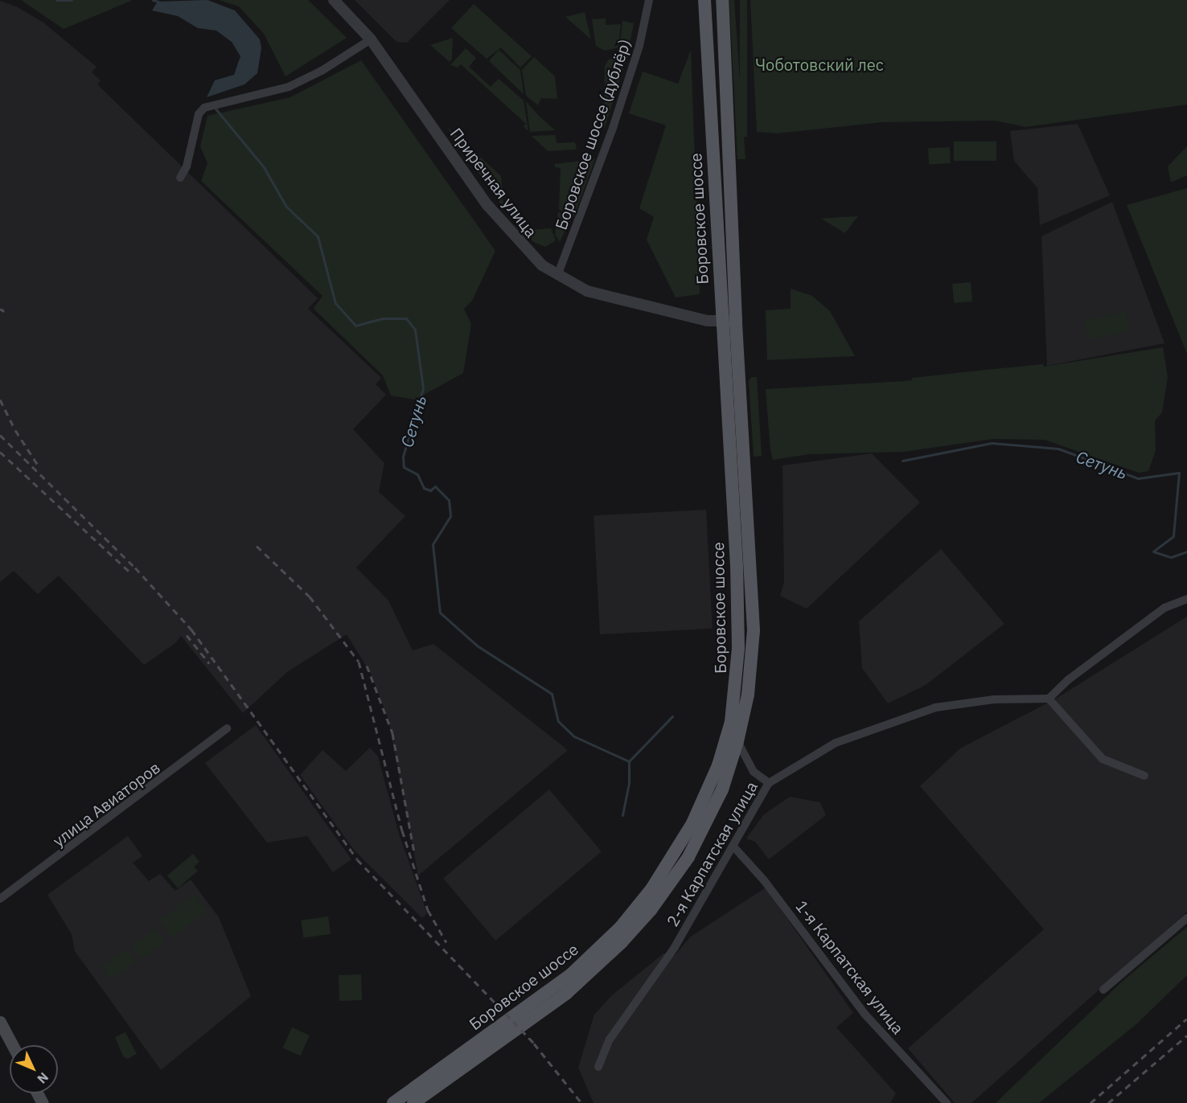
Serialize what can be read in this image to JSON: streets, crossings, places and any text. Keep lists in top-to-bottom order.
{
  "streets": {
    "main road": ["Боровское шоссе"],
    "street": [
      "Боровское шоссе (дублёр)",
      "Приречная улица",
      "улица Авиаторов",
      "2-я Карпатская улица",
      "1-я Карпатская улица"
    ]
  },
  "crossings": [
    ["Боровское шоссе (дублёр)", "Приречная улица"],
    ["Приречная улица", "Боровское шоссе"],
    ["2-я Карпатская улица", "1-я Карпатская улица"]
  ],
  "water": ["Сетунь"],
  "parks": ["Чоботовский лес"],
  "north": "bottom right"
}
